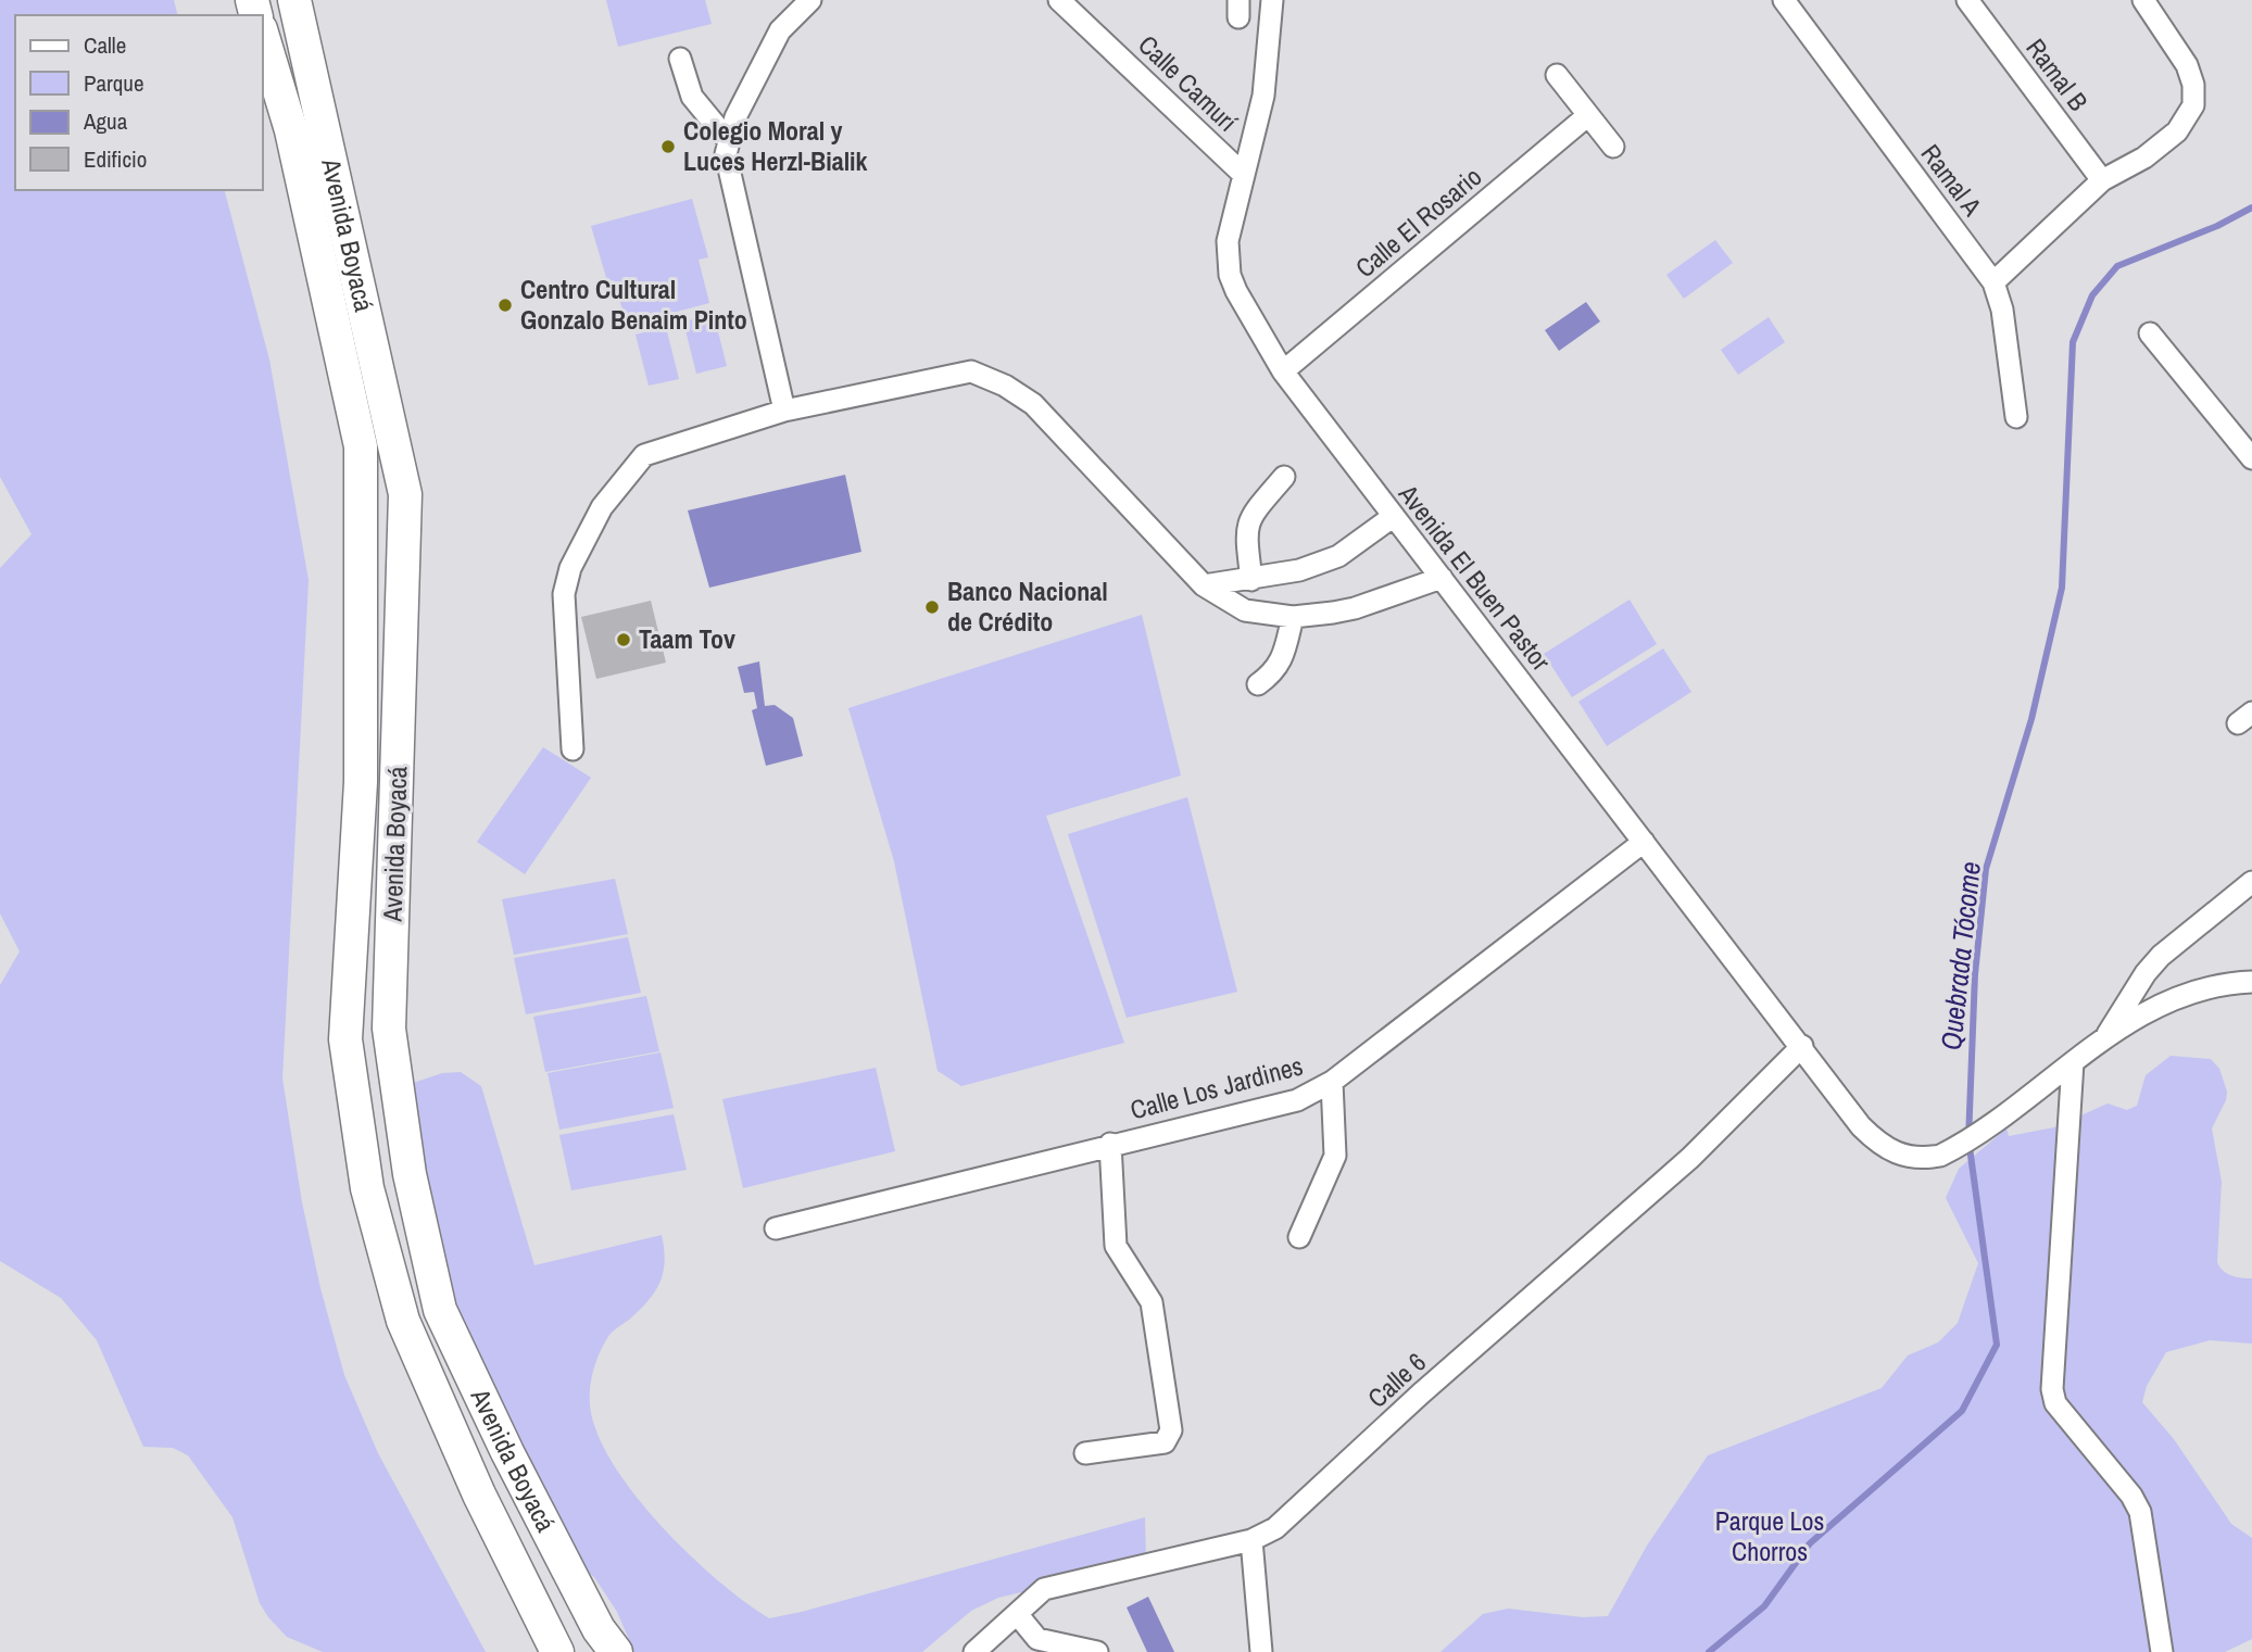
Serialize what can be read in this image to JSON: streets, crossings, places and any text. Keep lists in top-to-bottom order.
{
  "streets": {
    "highway": ["Avenida Boyacá"],
    "street": [
      "Ramal B",
      "Calle Camurí",
      "Ramal A",
      "Calle El Rosario",
      "Avenida El Buen Pastor",
      "Calle Los Jardines",
      "Calle 6"
    ]
  },
  "crossings": [
    ["Calle Camurí", "Avenida El Buen Pastor"],
    ["Calle El Rosario", "Avenida El Buen Pastor"],
    ["Avenida El Buen Pastor", "Calle Los Jardines"],
    ["Avenida El Buen Pastor", "Calle 6"]
  ],
  "water": ["Quebrada Tócome"],
  "parks": ["Parque Los Chorros"],
  "places": [
    "Colegio Moral y Luces Herzl-Bialik",
    "Centro Cultural Gonzalo Benaim Pinto",
    "Banco Nacional de Crédito",
    "Taam Tov"
  ],
  "legend": [
    "Calle",
    "Parque",
    "Agua",
    "Edificio"
  ]
}
